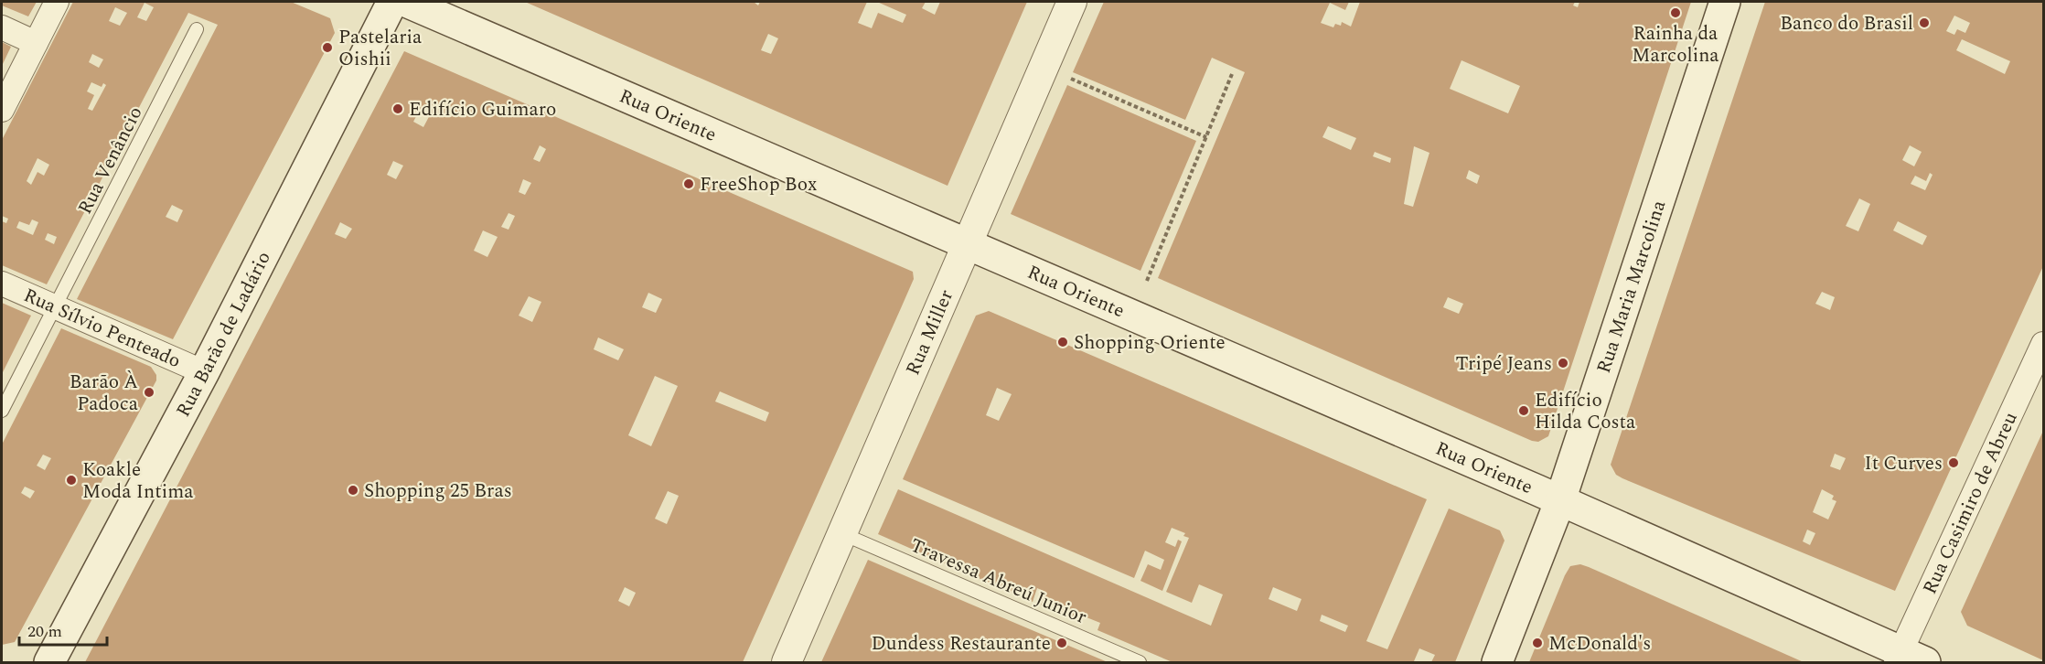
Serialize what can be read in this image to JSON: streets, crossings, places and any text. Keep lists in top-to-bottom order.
{
  "streets": {
    "main road": ["Rua Oriente", "Rua Maria Marcolina", "Rua Barão de Ladário"],
    "street": ["Rua Sílvio Penteado", "Rua Miller", "Rua Casimiro de Abreu"],
    "lane": ["Rua Venâncio", "Travessa Abreú Junior"]
  },
  "crossings": [
    ["Rua Oriente", "Rua Maria Marcolina"],
    ["Rua Oriente", "Rua Miller"],
    ["Rua Oriente", "Rua Casimiro de Abreu"],
    ["Rua Venâncio", "Rua Sílvio Penteado"],
    ["Rua Sílvio Penteado", "Rua Barão de Ladário"],
    ["Rua Miller", "Travessa Abreú Junior"]
  ],
  "places": [
    "Rainha da Marcolina",
    "Banco do Brasil",
    "Pastelaria Oishii",
    "Edifício Guimaro",
    "FreeShop Box",
    "Shopping Oriente",
    "Tripé Jeans",
    "Barão À Padoca",
    "Edifício Hilda Costa",
    "It Curves",
    "Koakle Moda Intima",
    "Shopping 25 Bras",
    "Dundess Restaurante",
    "McDonald's"
  ],
  "scale_bar": "20 m"
}
